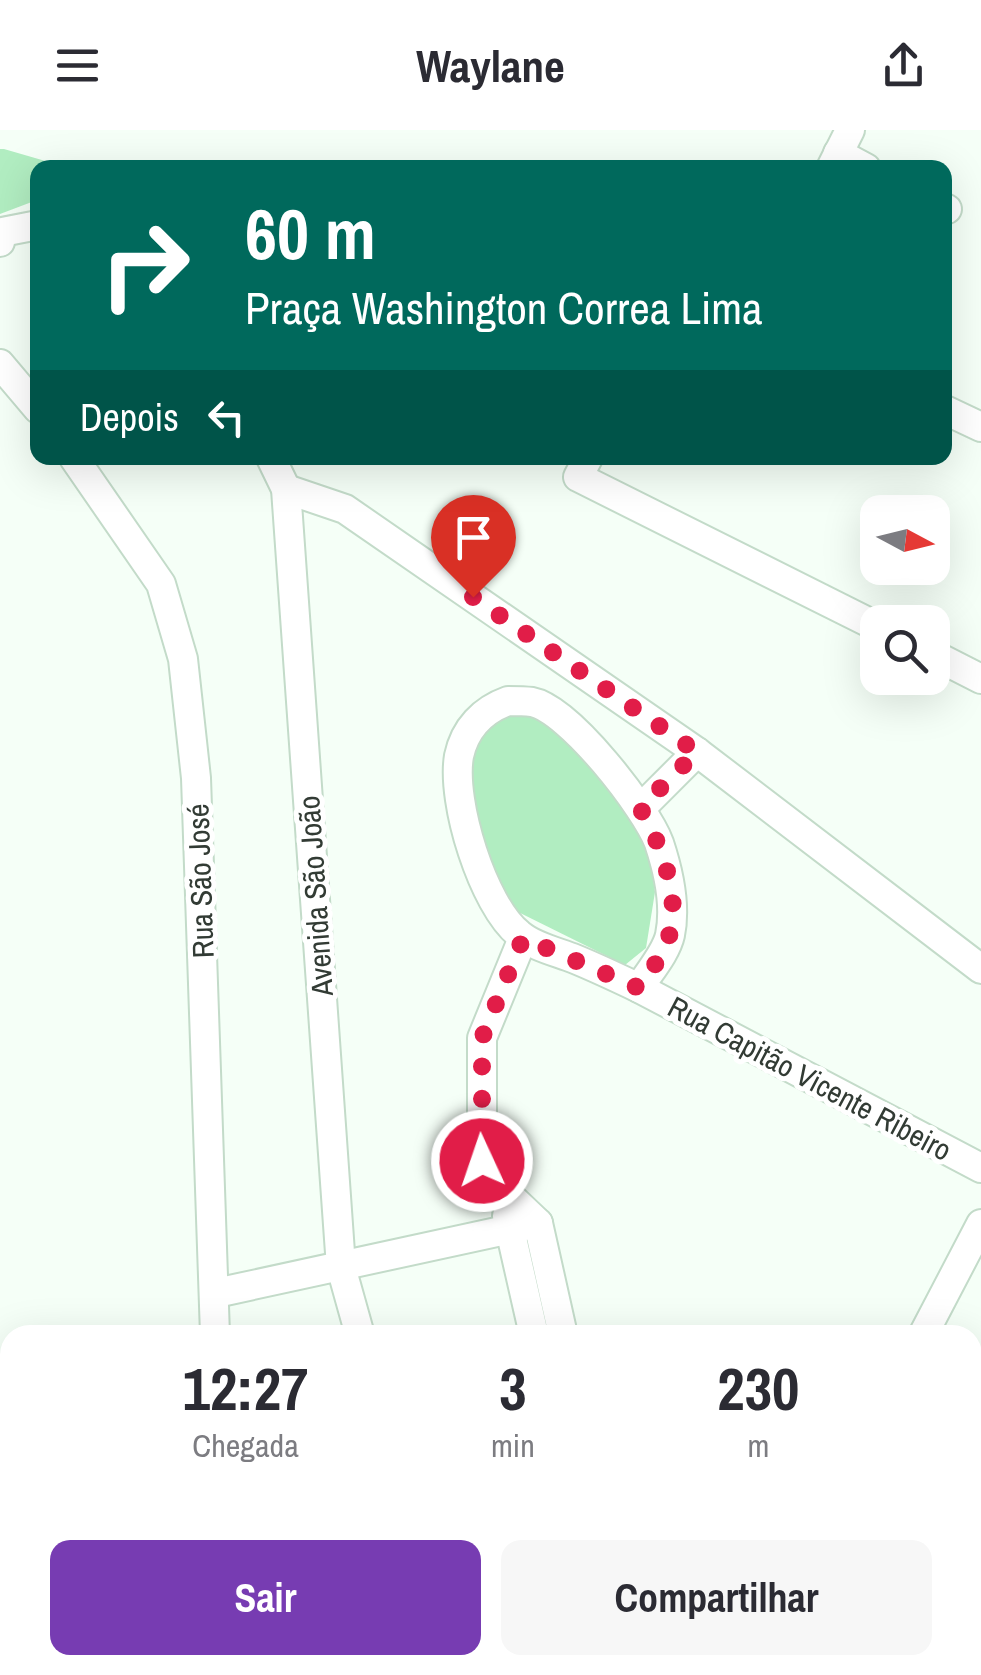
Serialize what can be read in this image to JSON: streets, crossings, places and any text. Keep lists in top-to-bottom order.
{
  "streets": {
    "street": ["Rua São José", "Avenida São João", "Rua Capitão Vicente Ribeiro"]
  },
  "north": "right",
  "page": {
    "header": "Waylane",
    "turn": ["60 m", "Praça Washington Correa Lima"],
    "then": "Depois",
    "eta": [
      "12:27",
      "Chegada",
      "3",
      "min",
      "230",
      "m"
    ],
    "buttons": ["Sair", "Compartilhar"]
  }
}
